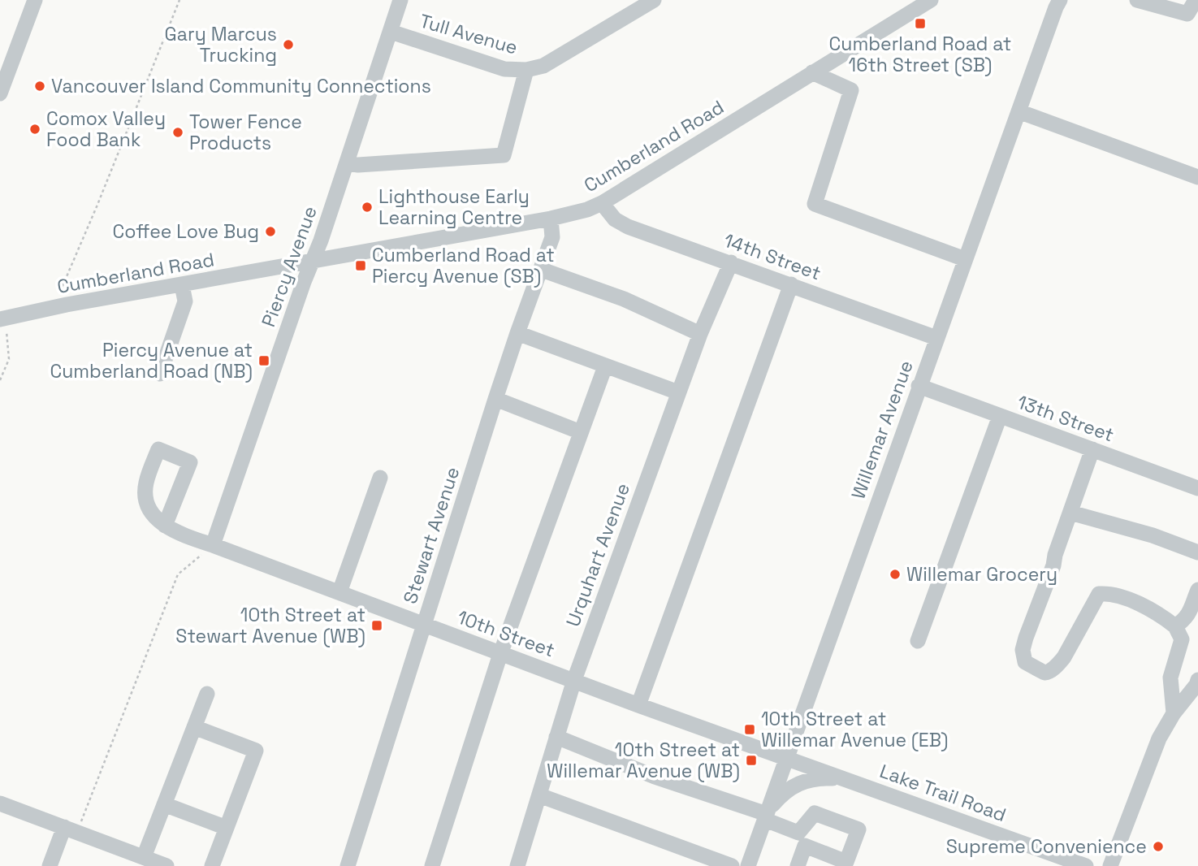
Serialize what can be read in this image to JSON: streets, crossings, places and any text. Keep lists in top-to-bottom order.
{
  "streets": {
    "street": [
      "Tull Avenue",
      "Cumberland Road",
      "14th Street",
      "Piercy Avenue",
      "13th Street",
      "Willemar Avenue",
      "Stewart Avenue",
      "Urquhart Avenue",
      "10th Street",
      "Lake Trail Road"
    ]
  },
  "crossings": [
    ["Tull Avenue", "Piercy Avenue"],
    ["Cumberland Road", "14th Street"],
    ["Cumberland Road", "Piercy Avenue"],
    ["Cumberland Road", "Stewart Avenue"],
    ["14th Street", "Willemar Avenue"],
    ["14th Street", "Urquhart Avenue"],
    ["Piercy Avenue", "10th Street"],
    ["13th Street", "Willemar Avenue"],
    ["Willemar Avenue", "10th Street"],
    ["Willemar Avenue", "Lake Trail Road"],
    ["Stewart Avenue", "10th Street"],
    ["Urquhart Avenue", "10th Street"],
    ["10th Street", "Lake Trail Road"]
  ],
  "places": {
    "transit": [
      "Cumberland Road at 16th Street (SB)",
      "Cumberland Road at Piercy Avenue (SB)",
      "Piercy Avenue at Cumberland Road (NB)",
      "10th Street at Stewart Avenue (WB)",
      "10th Street at Willemar Avenue (EB)",
      "10th Street at Willemar Avenue (WB)"
    ],
    "other": [
      "Gary Marcus Trucking",
      "Vancouver Island Community Connections",
      "Comox Valley Food Bank",
      "Tower Fence Products",
      "Lighthouse Early Learning Centre",
      "Coffee Love Bug",
      "Willemar Grocery",
      "Supreme Convenience"
    ]
  }
}
